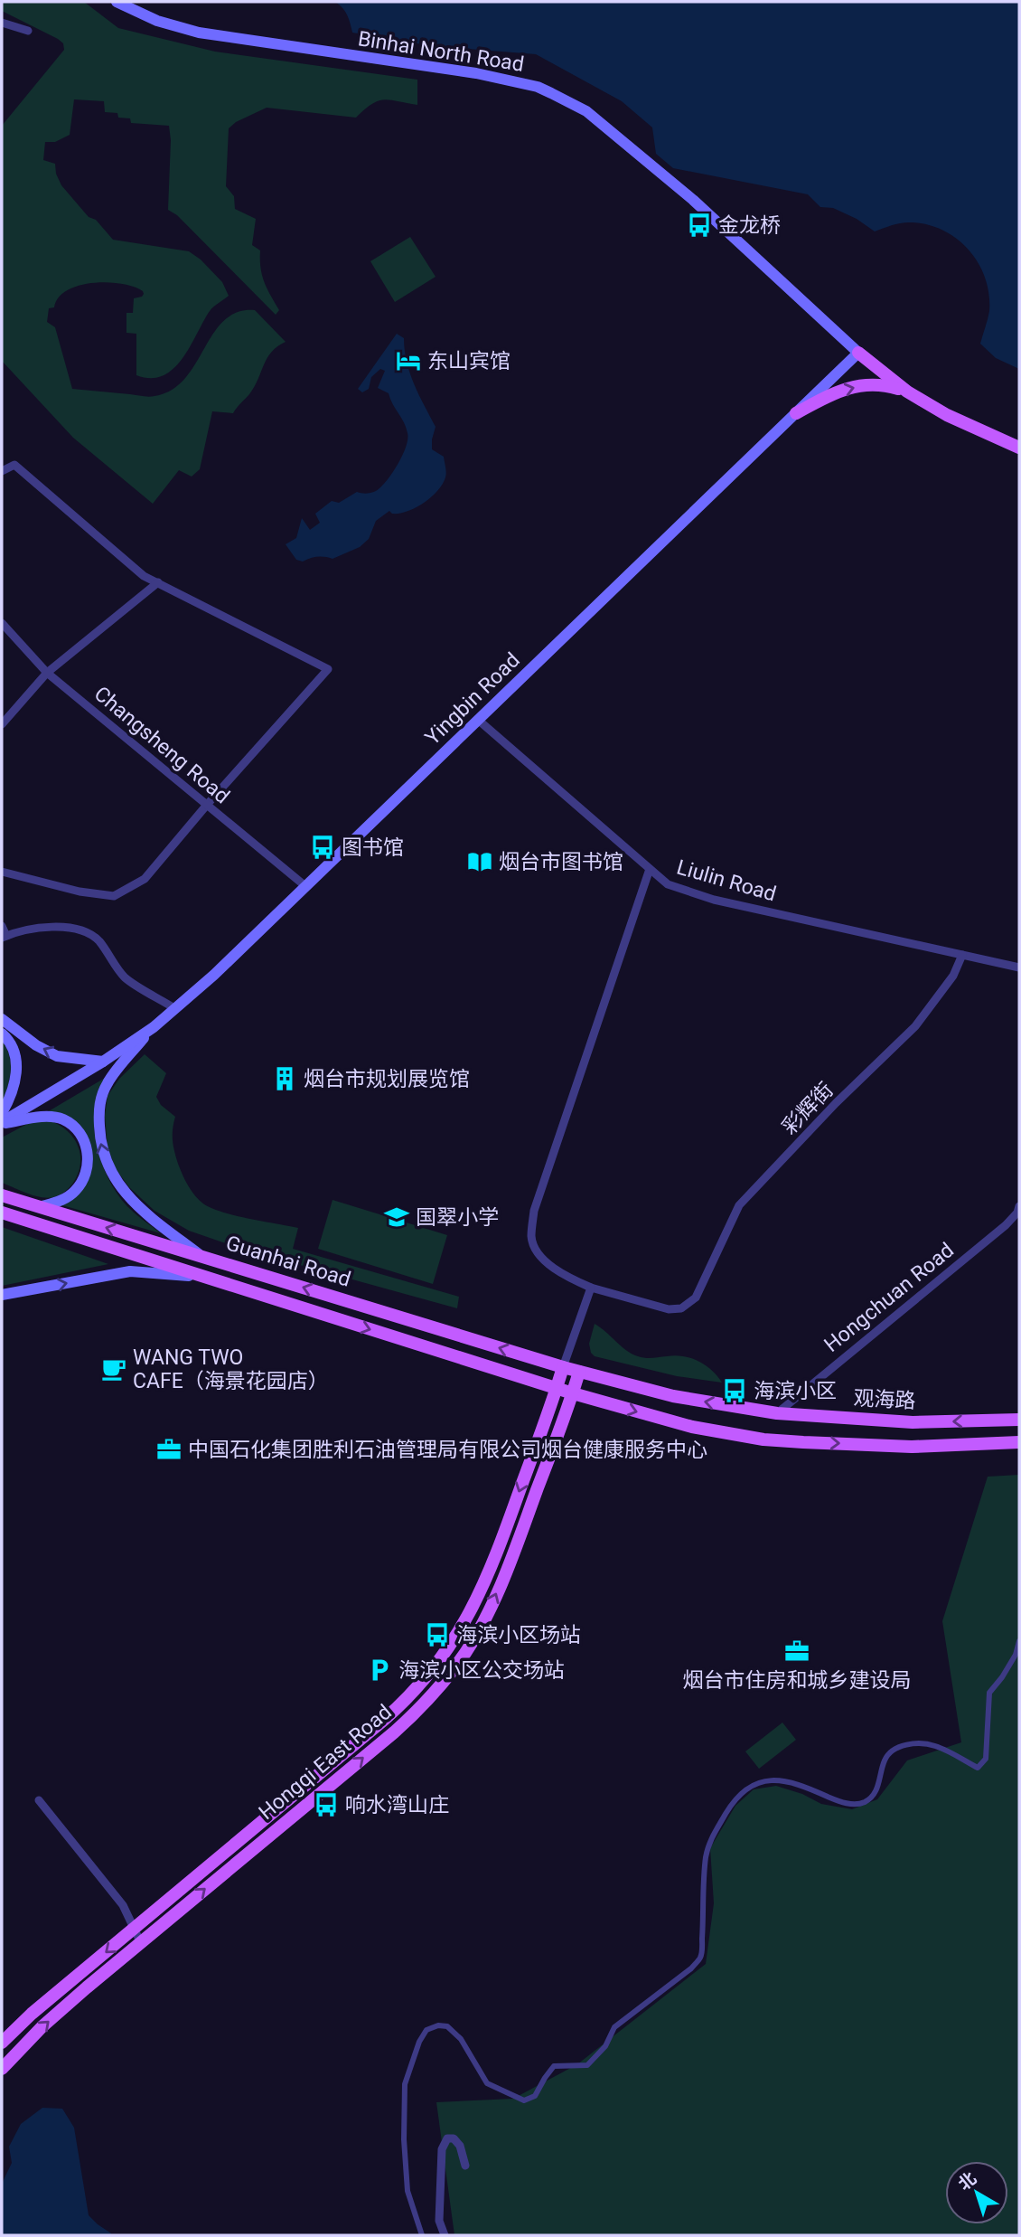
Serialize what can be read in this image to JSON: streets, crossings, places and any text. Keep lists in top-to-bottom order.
{
  "streets": {
    "main road": [
      "Binhai North Road",
      "Yingbin Road",
      "Guanhai Road",
      "观海路",
      "Hongqi East Road"
    ],
    "street": [
      "Changsheng Road",
      "Liulin Road",
      "彩辉街",
      "Hongchuan Road"
    ]
  },
  "crossings": [
    ["Binhai North Road", "Yingbin Road"],
    ["Yingbin Road", "Changsheng Road"],
    ["Yingbin Road", "Liulin Road"],
    ["Liulin Road", "彩辉街"],
    ["Guanhai Road", "观海路"],
    ["Guanhai Road", "Hongqi East Road"],
    ["Hongchuan Road", "观海路"],
    ["观海路", "Hongqi East Road"]
  ],
  "places": {
    "bus stop": [
      "金龙桥",
      "图书馆",
      "海滨小区",
      "海滨小区场站",
      "响水湾山庄"
    ],
    "hotel": ["东山宾馆"],
    "library": ["烟台市图书馆"],
    "building": ["烟台市规划展览馆"],
    "school or university": ["国翠小学"],
    "cafe": ["WANG TWO CAFE（海景花园店）"],
    "office": ["中国石化集团胜利石油管理局有限公司烟台健康服务中心", "烟台市住房和城乡建设局"],
    "parking": ["海滨小区公交场站"]
  },
  "north": "top left"
}
